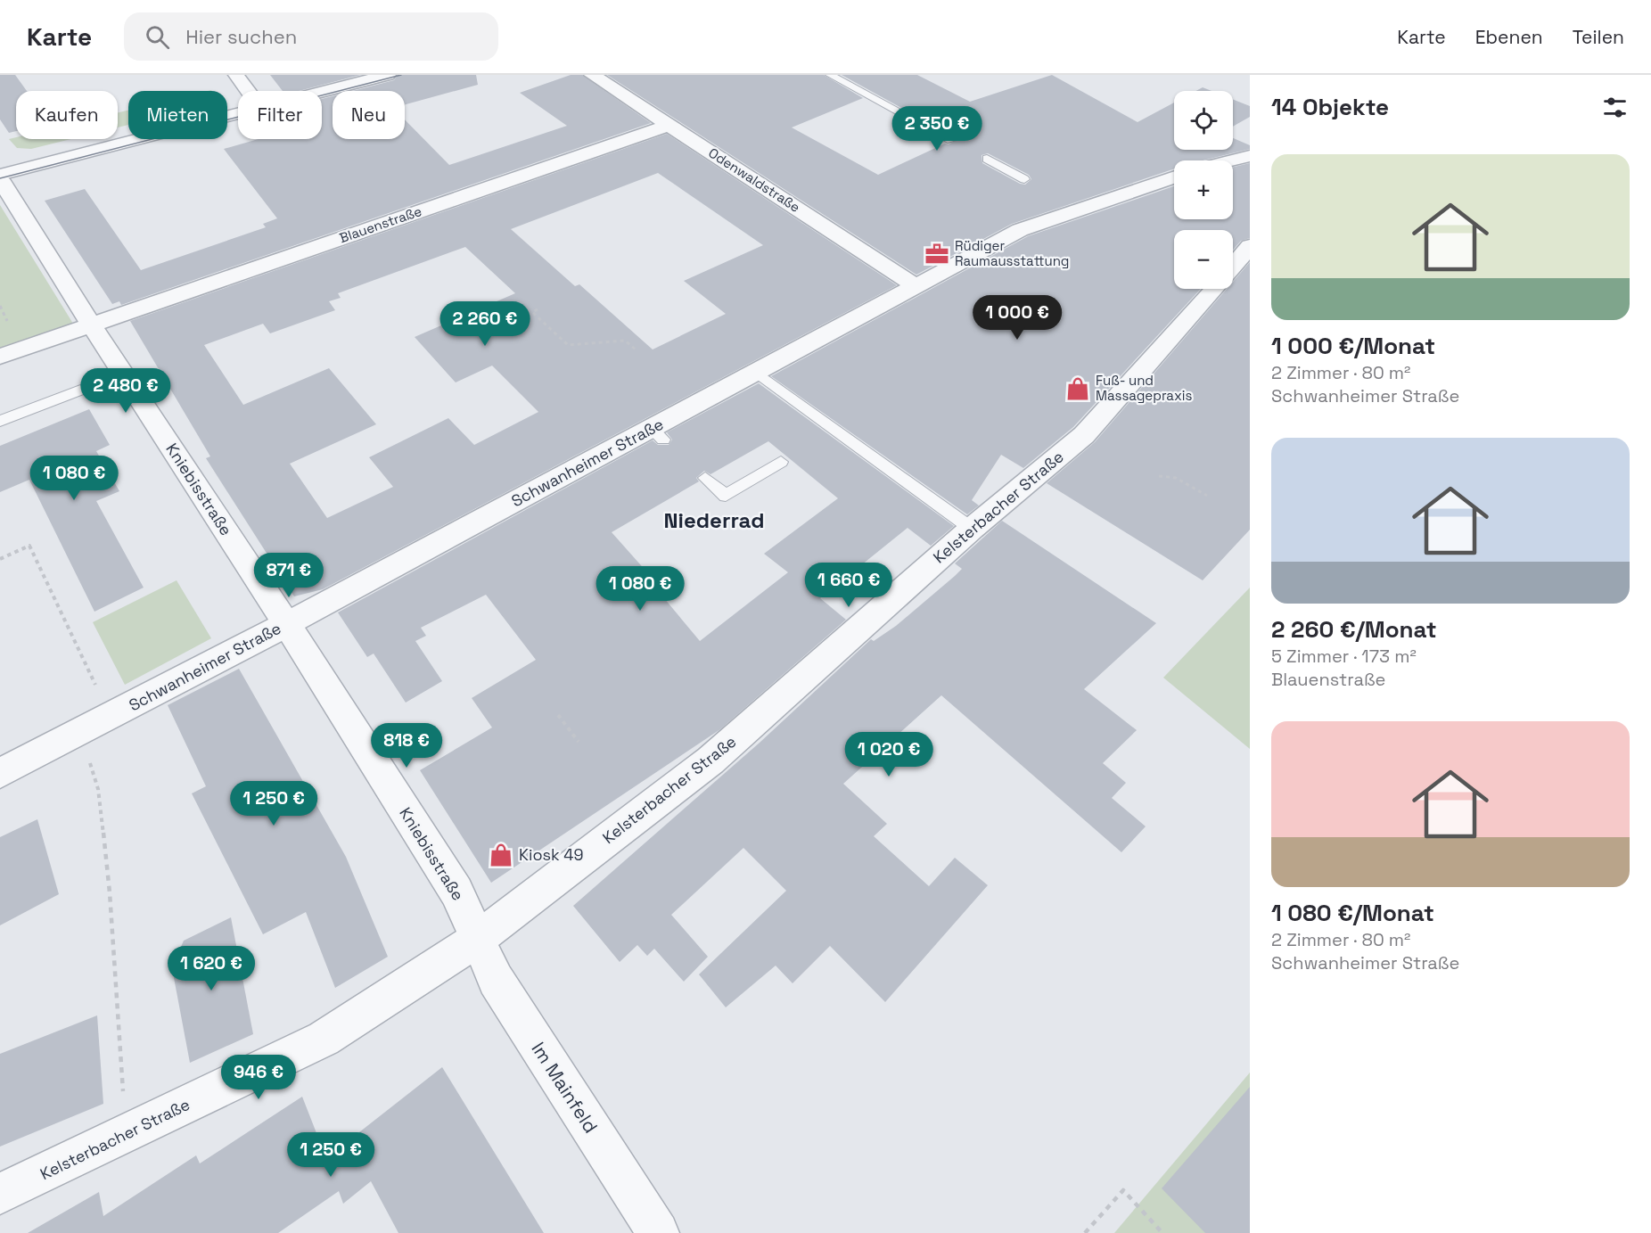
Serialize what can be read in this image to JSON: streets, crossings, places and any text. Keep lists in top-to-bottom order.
{
  "streets": {
    "street": [
      "Odenwaldstraße",
      "Blauenstraße",
      "Schwanheimer Straße",
      "Kniebisstraße",
      "Kelsterbacher Straße",
      "Im Mainfeld"
    ]
  },
  "crossings": [
    ["Odenwaldstraße", "Blauenstraße"],
    ["Odenwaldstraße", "Schwanheimer Straße"],
    ["Blauenstraße", "Kniebisstraße"],
    ["Schwanheimer Straße", "Kniebisstraße"],
    ["Kniebisstraße", "Kelsterbacher Straße"],
    ["Kniebisstraße", "Im Mainfeld"],
    ["Kelsterbacher Straße", "Im Mainfeld"]
  ],
  "districts": ["Niederrad"],
  "places": {
    "office": ["Rüdiger Raumausstattung"],
    "shop": ["Fuß- und Massagepraxis", "Kiosk 49"]
  },
  "page": {
    "header": "Karte",
    "search": "Hier suchen",
    "nav": ["Karte", "Ebenen", "Teilen"],
    "heading": "14 Objekte",
    "map_buttons": ["+", "−"],
    "chip": [
      "Kaufen",
      "Mieten",
      "Filter",
      "Neu"
    ],
    "price": [
      "2 350 €",
      "1 000 €",
      "2 260 €",
      "2 480 €",
      "1 080 €",
      "871 €",
      "1 660 €",
      "1 080 €",
      "818 €",
      "1 020 €",
      "1 250 €",
      "1 620 €",
      "946 €",
      "1 250 €"
    ],
    "list": [
      {
        "name": "1 000 €/Monat",
        "note": "2 Zimmer · 80 m² · Schwanheimer Straße"
      },
      {
        "name": "2 260 €/Monat",
        "note": "5 Zimmer · 173 m² · Blauenstraße"
      },
      {
        "name": "1 080 €/Monat",
        "note": "2 Zimmer · 80 m² · Schwanheimer Straße"
      }
    ]
  }
}
